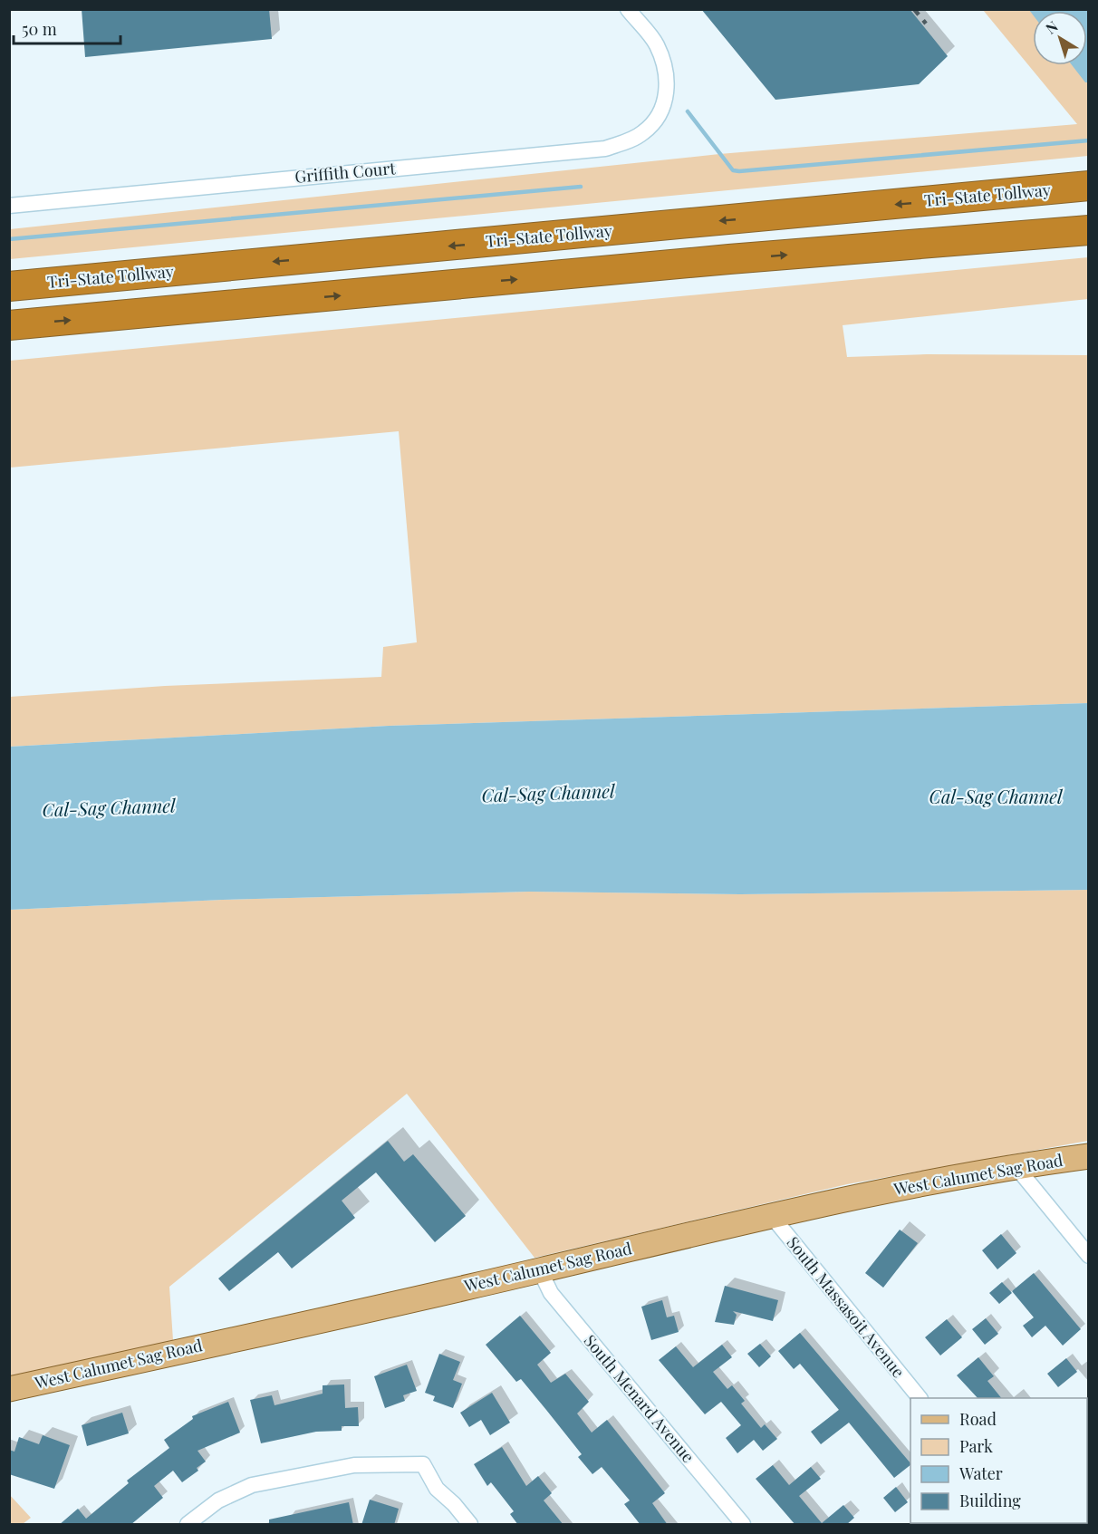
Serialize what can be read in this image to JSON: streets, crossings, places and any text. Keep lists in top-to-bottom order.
{
  "streets": {
    "highway": ["Tri-State Tollway"],
    "main road": ["West Calumet Sag Road"],
    "street": ["Griffith Court", "South Massasoit Avenue", "South Menard Avenue"]
  },
  "crossings": [
    ["West Calumet Sag Road", "South Massasoit Avenue"],
    ["West Calumet Sag Road", "South Menard Avenue"]
  ],
  "water": ["Cal-Sag Channel"],
  "legend": [
    "Road",
    "Park",
    "Water",
    "Building"
  ],
  "scale_bar": "50 m",
  "north": "top left"
}
